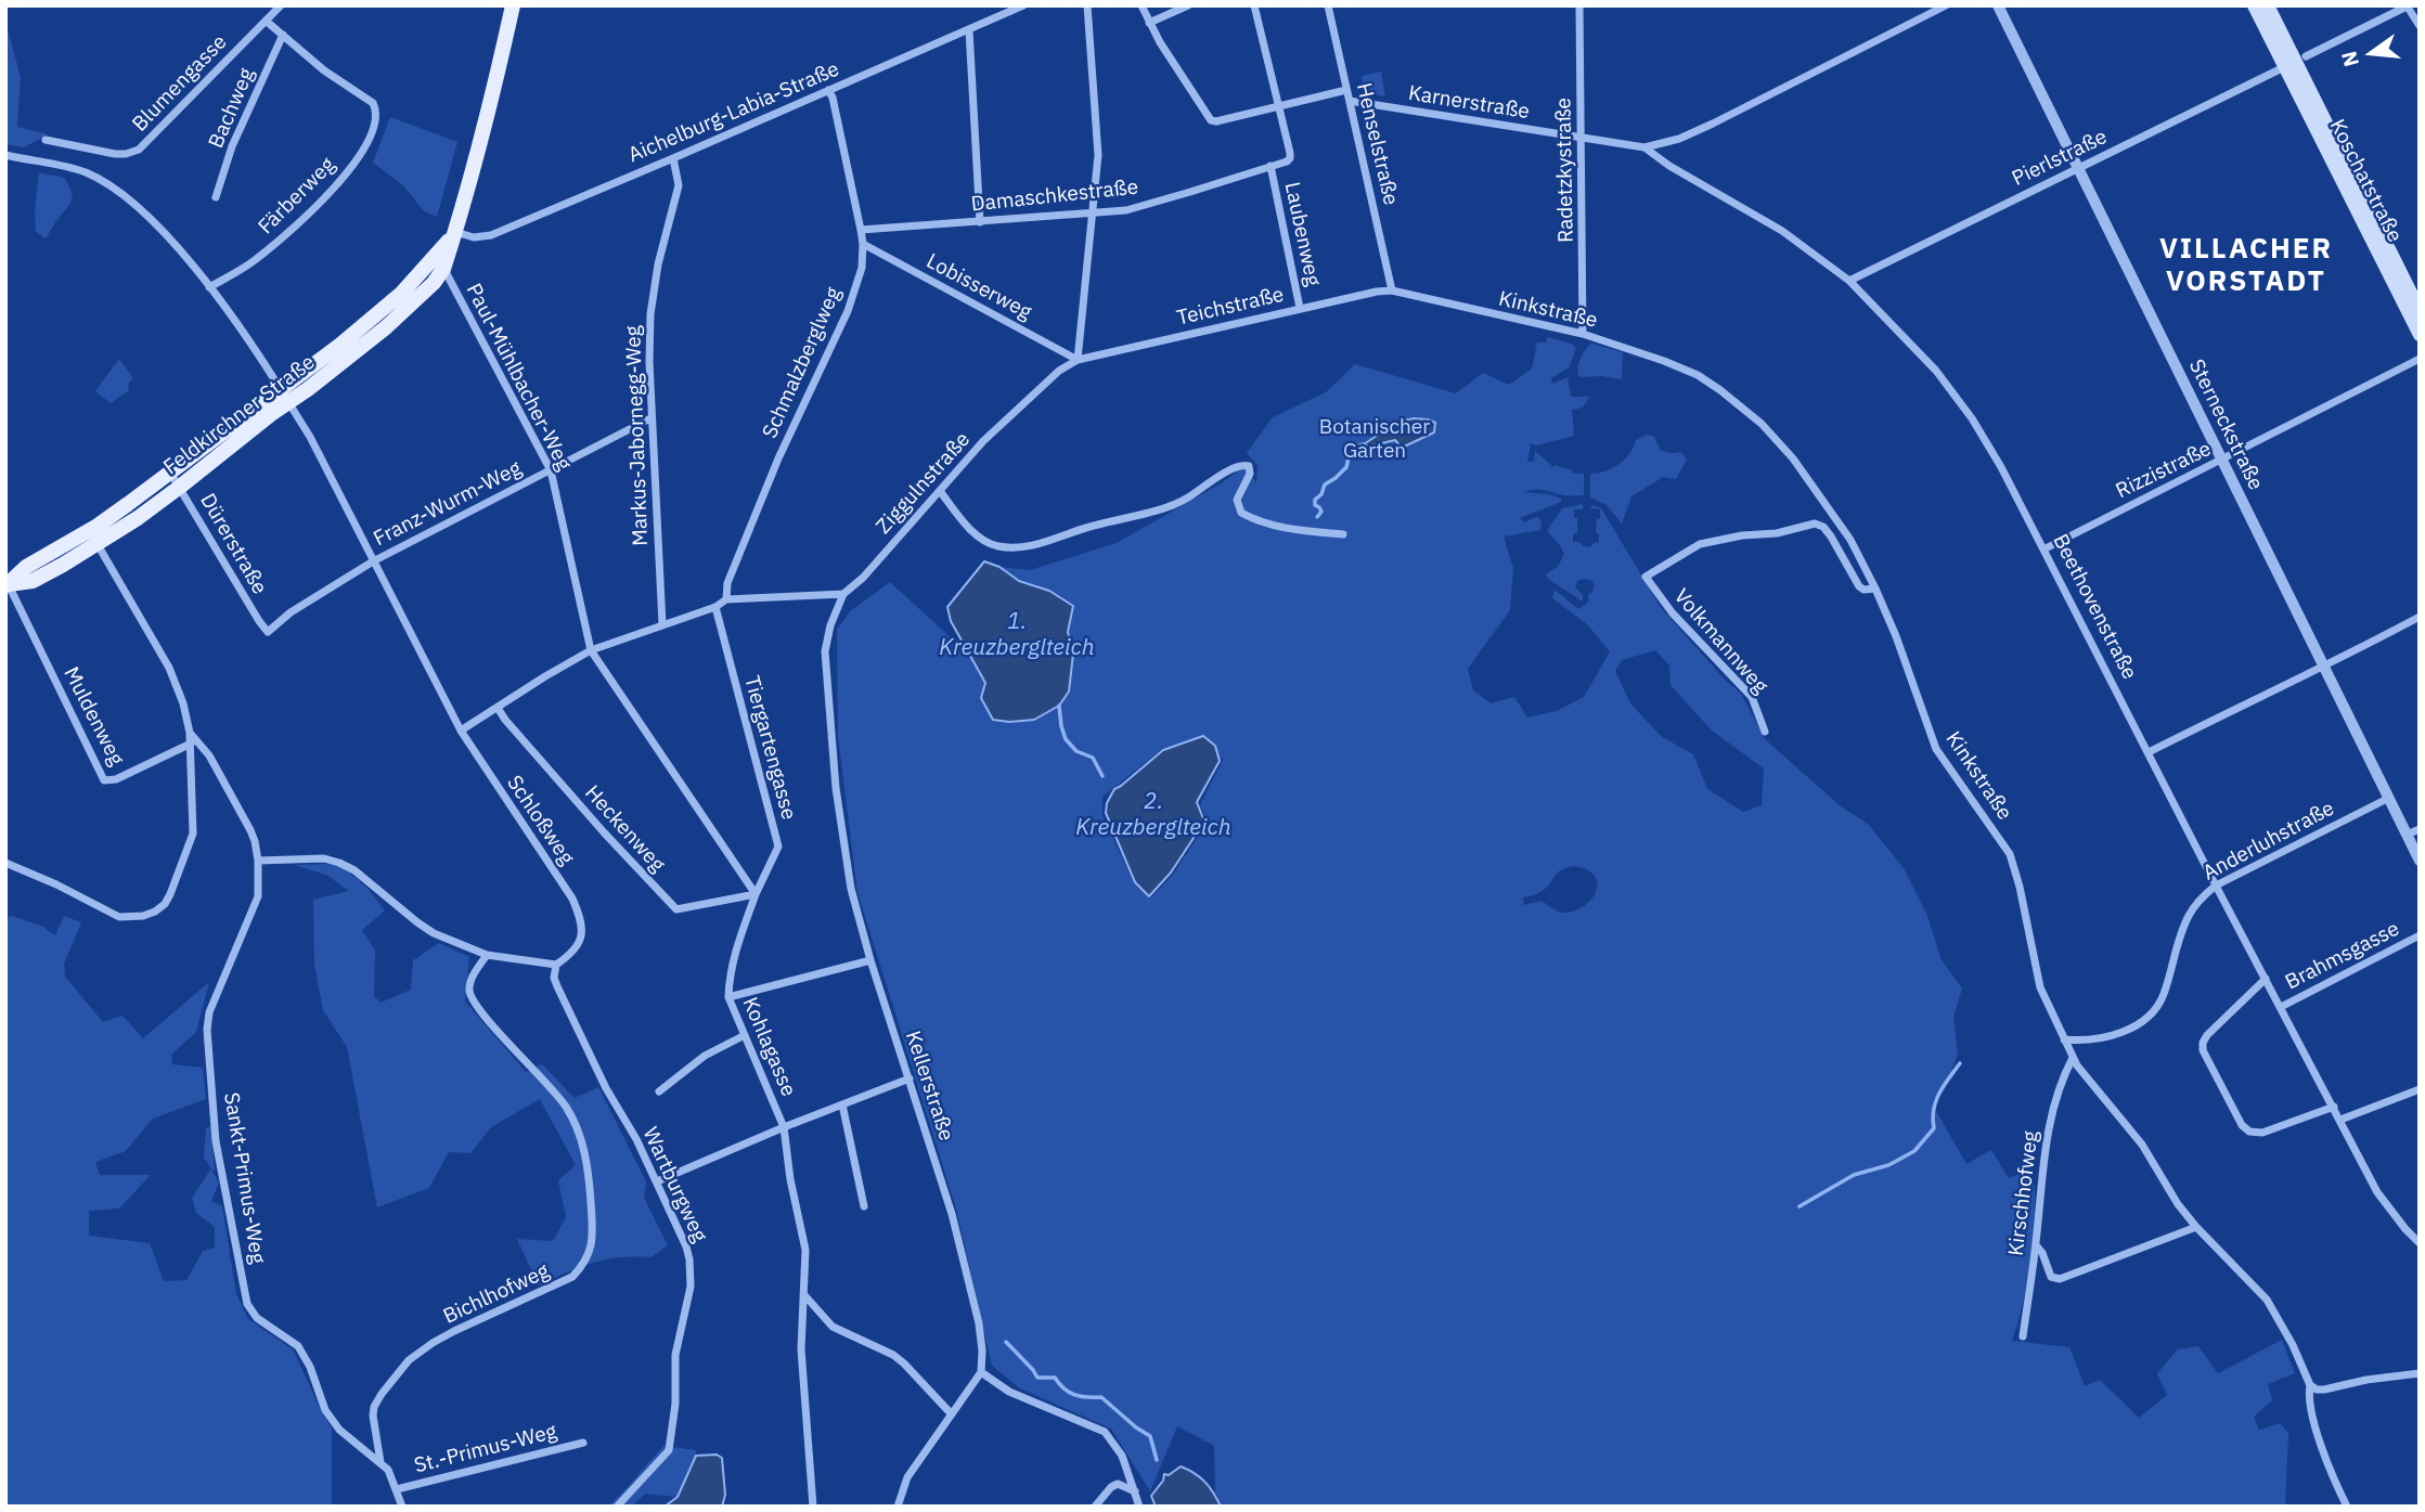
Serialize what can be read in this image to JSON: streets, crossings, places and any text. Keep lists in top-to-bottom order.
{
  "streets": {
    "main road": ["Koschatstraße", "Feldkirchner Straße"],
    "street": [
      "Blumengasse",
      "Karnerstraße",
      "Bachweg",
      "Aichelburg-Labia-Straße",
      "Henselstraße",
      "Pierlstraße",
      "Radetzkystraße",
      "Färberweg",
      "Damaschkestraße",
      "Laubenweg",
      "Lobisserweg",
      "Teichstraße",
      "Kinkstraße",
      "Schmalzberglweg",
      "Paul-Mühlbacher-Weg",
      "Sterneckstraße",
      "Markus-Jabornegg-Weg",
      "Rizzistraße",
      "Ziggulnstraße",
      "Franz-Wurm-Weg",
      "Dürerstraße",
      "Beethovenstraße",
      "Volkmannweg",
      "Muldenweg",
      "Tiergartengasse",
      "Schloßweg",
      "Heckenweg",
      "Anderluhstraße",
      "Brahmsgasse",
      "Kohlagasse",
      "Kellerstraße",
      "Sankt-Primus-Weg",
      "Wartburgweg",
      "Kirschhofweg",
      "Bichlhofweg",
      "St.-Primus-Weg"
    ]
  },
  "crossings": [
    ["Blumengasse", "Färberweg"],
    ["Karnerstraße", "Henselstraße"],
    ["Karnerstraße", "Radetzkystraße"],
    ["Karnerstraße", "Beethovenstraße"],
    ["Bachweg", "Färberweg"],
    ["Aichelburg-Labia-Straße", "Schmalzberglweg"],
    ["Aichelburg-Labia-Straße", "Feldkirchner Straße"],
    ["Aichelburg-Labia-Straße", "Markus-Jabornegg-Weg"],
    ["Henselstraße", "Teichstraße"],
    ["Henselstraße", "Kinkstraße"],
    ["Pierlstraße", "Koschatstraße"],
    ["Pierlstraße", "Sterneckstraße"],
    ["Pierlstraße", "Beethovenstraße"],
    ["Radetzkystraße", "Kinkstraße"],
    ["Radetzkystraße", "Beethovenstraße"],
    ["Färberweg", "Schloßweg"],
    ["Damaschkestraße", "Laubenweg"],
    ["Damaschkestraße", "Schmalzberglweg"],
    ["Laubenweg", "Teichstraße"],
    ["Lobisserweg", "Teichstraße"],
    ["Lobisserweg", "Schmalzberglweg"],
    ["Lobisserweg", "Ziggulnstraße"],
    ["Teichstraße", "Kinkstraße"],
    ["Teichstraße", "Ziggulnstraße"],
    ["Kinkstraße", "Volkmannweg"],
    ["Kinkstraße", "Anderluhstraße"],
    ["Kinkstraße", "Kirschhofweg"],
    ["Paul-Mühlbacher-Weg", "Feldkirchner Straße"],
    ["Paul-Mühlbacher-Weg", "Franz-Wurm-Weg"],
    ["Feldkirchner Straße", "Dürerstraße"],
    ["Feldkirchner Straße", "Muldenweg"],
    ["Feldkirchner Straße", "Schloßweg"],
    ["Feldkirchner Straße", "Sankt-Primus-Weg"],
    ["Sterneckstraße", "Rizzistraße"],
    ["Sterneckstraße", "Anderluhstraße"],
    ["Markus-Jabornegg-Weg", "Franz-Wurm-Weg"],
    ["Rizzistraße", "Beethovenstraße"],
    ["Ziggulnstraße", "Kellerstraße"],
    ["Franz-Wurm-Weg", "Dürerstraße"],
    ["Franz-Wurm-Weg", "Schloßweg"],
    ["Beethovenstraße", "Anderluhstraße"],
    ["Beethovenstraße", "Brahmsgasse"],
    ["Tiergartengasse", "Heckenweg"],
    ["Tiergartengasse", "Kohlagasse"],
    ["Schloßweg", "Wartburgweg"],
    ["Heckenweg", "Kohlagasse"],
    ["Sankt-Primus-Weg", "Bichlhofweg"],
    ["Sankt-Primus-Weg", "St.-Primus-Weg"]
  ],
  "districts": ["VILLACHER VORSTADT"],
  "water": ["1. Kreuzberglteich", "2. Kreuzberglteich"],
  "parks": ["Botanischer Garten"],
  "north": "left"
}
